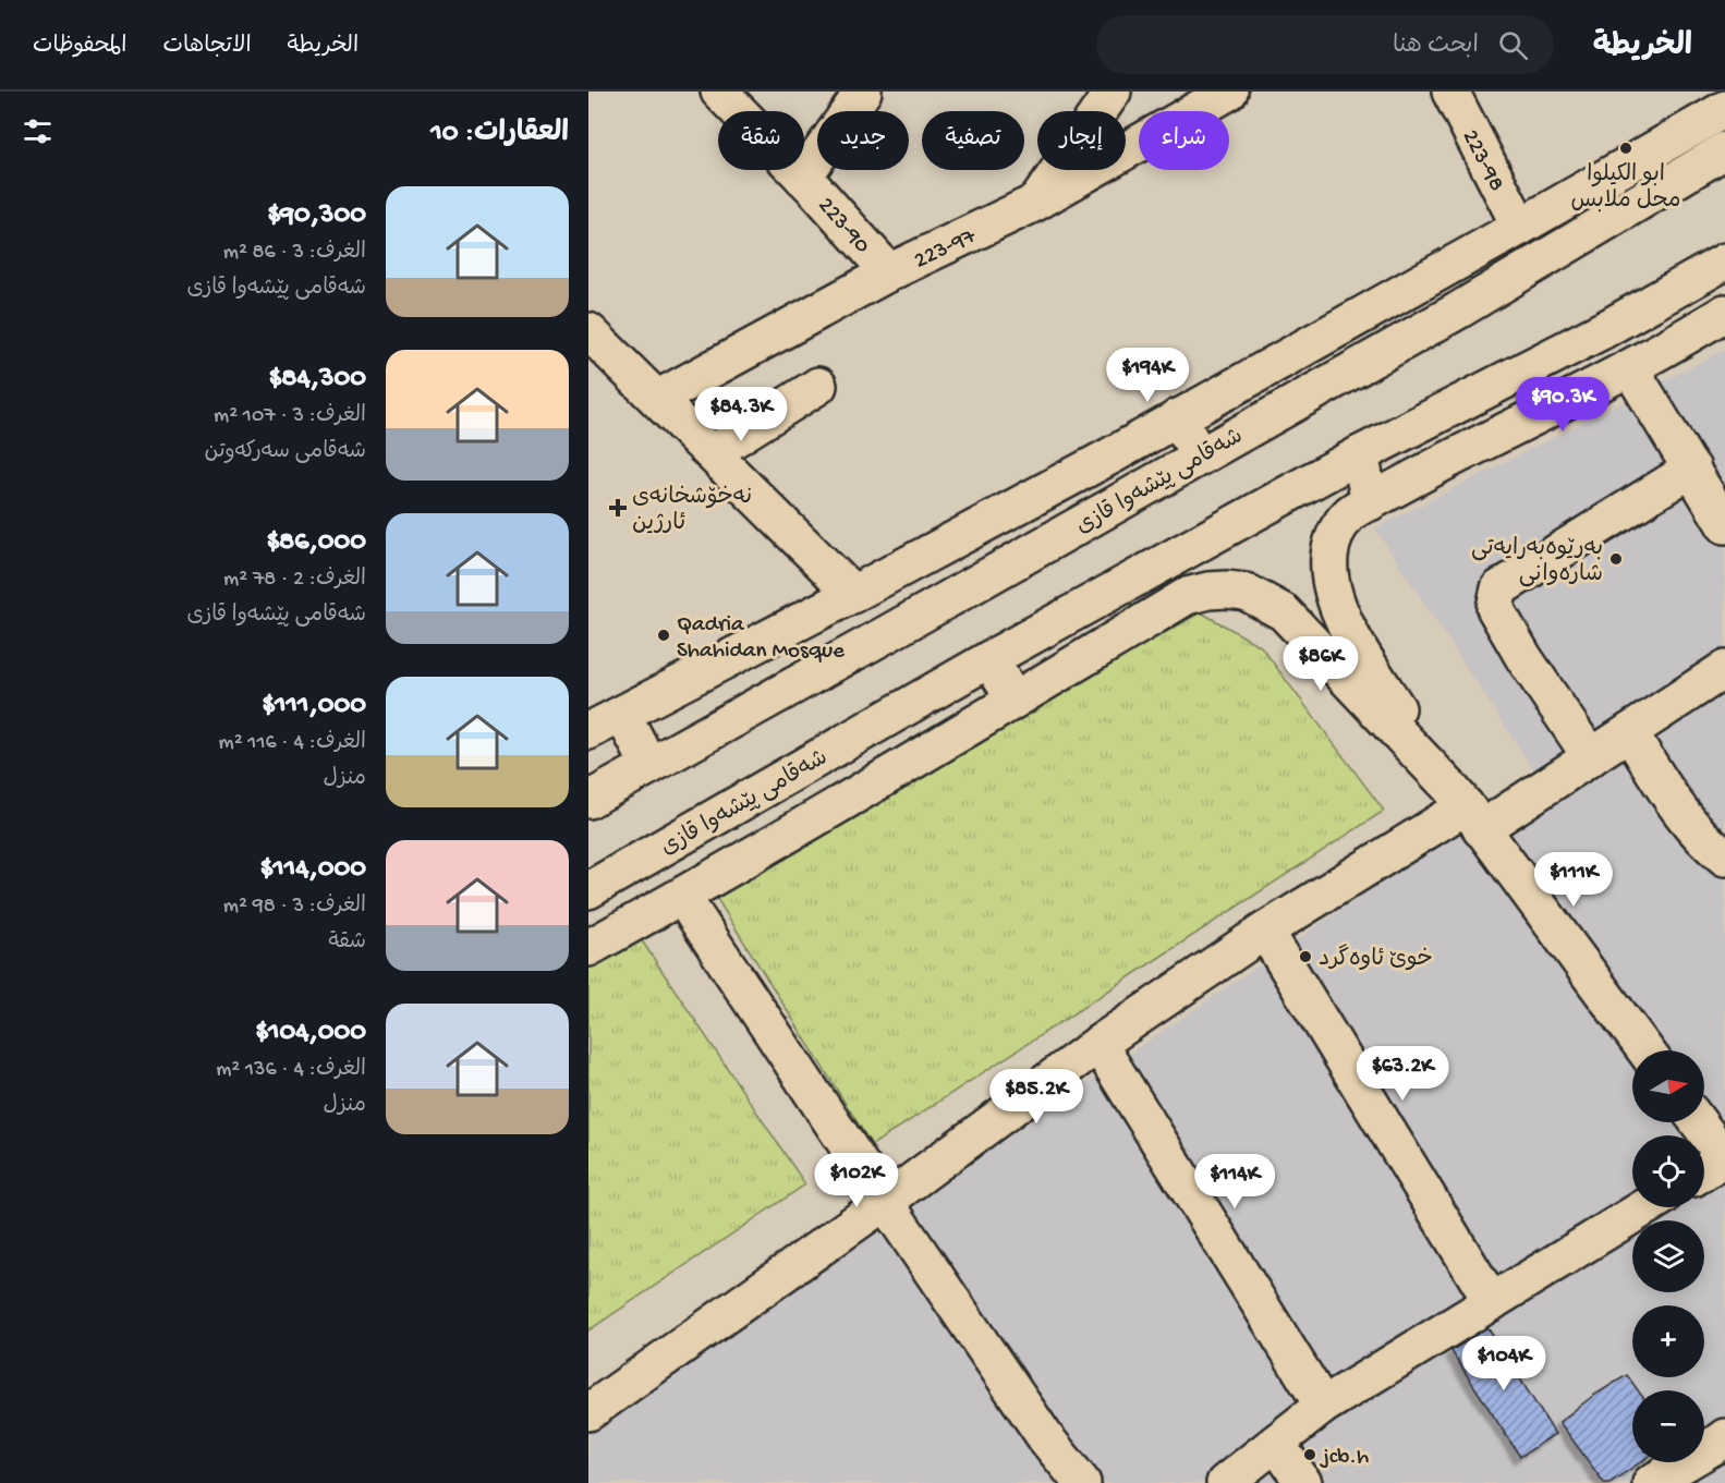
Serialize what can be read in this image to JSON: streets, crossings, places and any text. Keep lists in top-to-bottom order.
{
  "streets": {
    "main road": [
      "223-98",
      "223-90",
      "223-97",
      "شەقامی پێشەوا قازی"
    ]
  },
  "crossings": [
    ["223-90", "223-97"]
  ],
  "places": {
    "other": [
      "ابو الكيلوا محل ملابس",
      "بەرێوەبەرایەتی شارەوانی",
      "Qadria Shahidan Mosque",
      "خوێ ئاوەگرد",
      "jcb.h"
    ],
    "health": ["نەخۆشخانەی ئارژین"]
  },
  "north": "right",
  "page": {
    "header": "الخريطة",
    "search": "ابحث هنا",
    "nav": ["الخريطة", "الاتجاهات", "المحفوظات"],
    "heading": "العقارات: 10",
    "chip": [
      "شراء",
      "إيجار",
      "تصفية",
      "جديد",
      "شقة"
    ],
    "list": [
      {
        "name": "$90,300",
        "note": "الغرف: 3 · 86 m² · شەقامی پێشەوا قازی"
      },
      {
        "name": "$84,300",
        "note": "الغرف: 3 · 107 m² · شەقامی سەرکەوتن"
      },
      {
        "name": "$86,000",
        "note": "الغرف: 2 · 78 m² · شەقامی پێشەوا قازی"
      },
      {
        "name": "$111,000",
        "note": "الغرف: 4 · 116 m² · منزل"
      },
      {
        "name": "$114,000",
        "note": "الغرف: 3 · 98 m² · شقة"
      },
      {
        "name": "$104,000",
        "note": "الغرف: 4 · 136 m² · منزل"
      }
    ],
    "price": [
      "$194K",
      "$90.3K",
      "$84.3K",
      "$86K",
      "$111K",
      "$63.2K",
      "$85.2K",
      "$102K",
      "$114K",
      "$104K"
    ],
    "map_buttons": ["+", "−"]
  }
}
